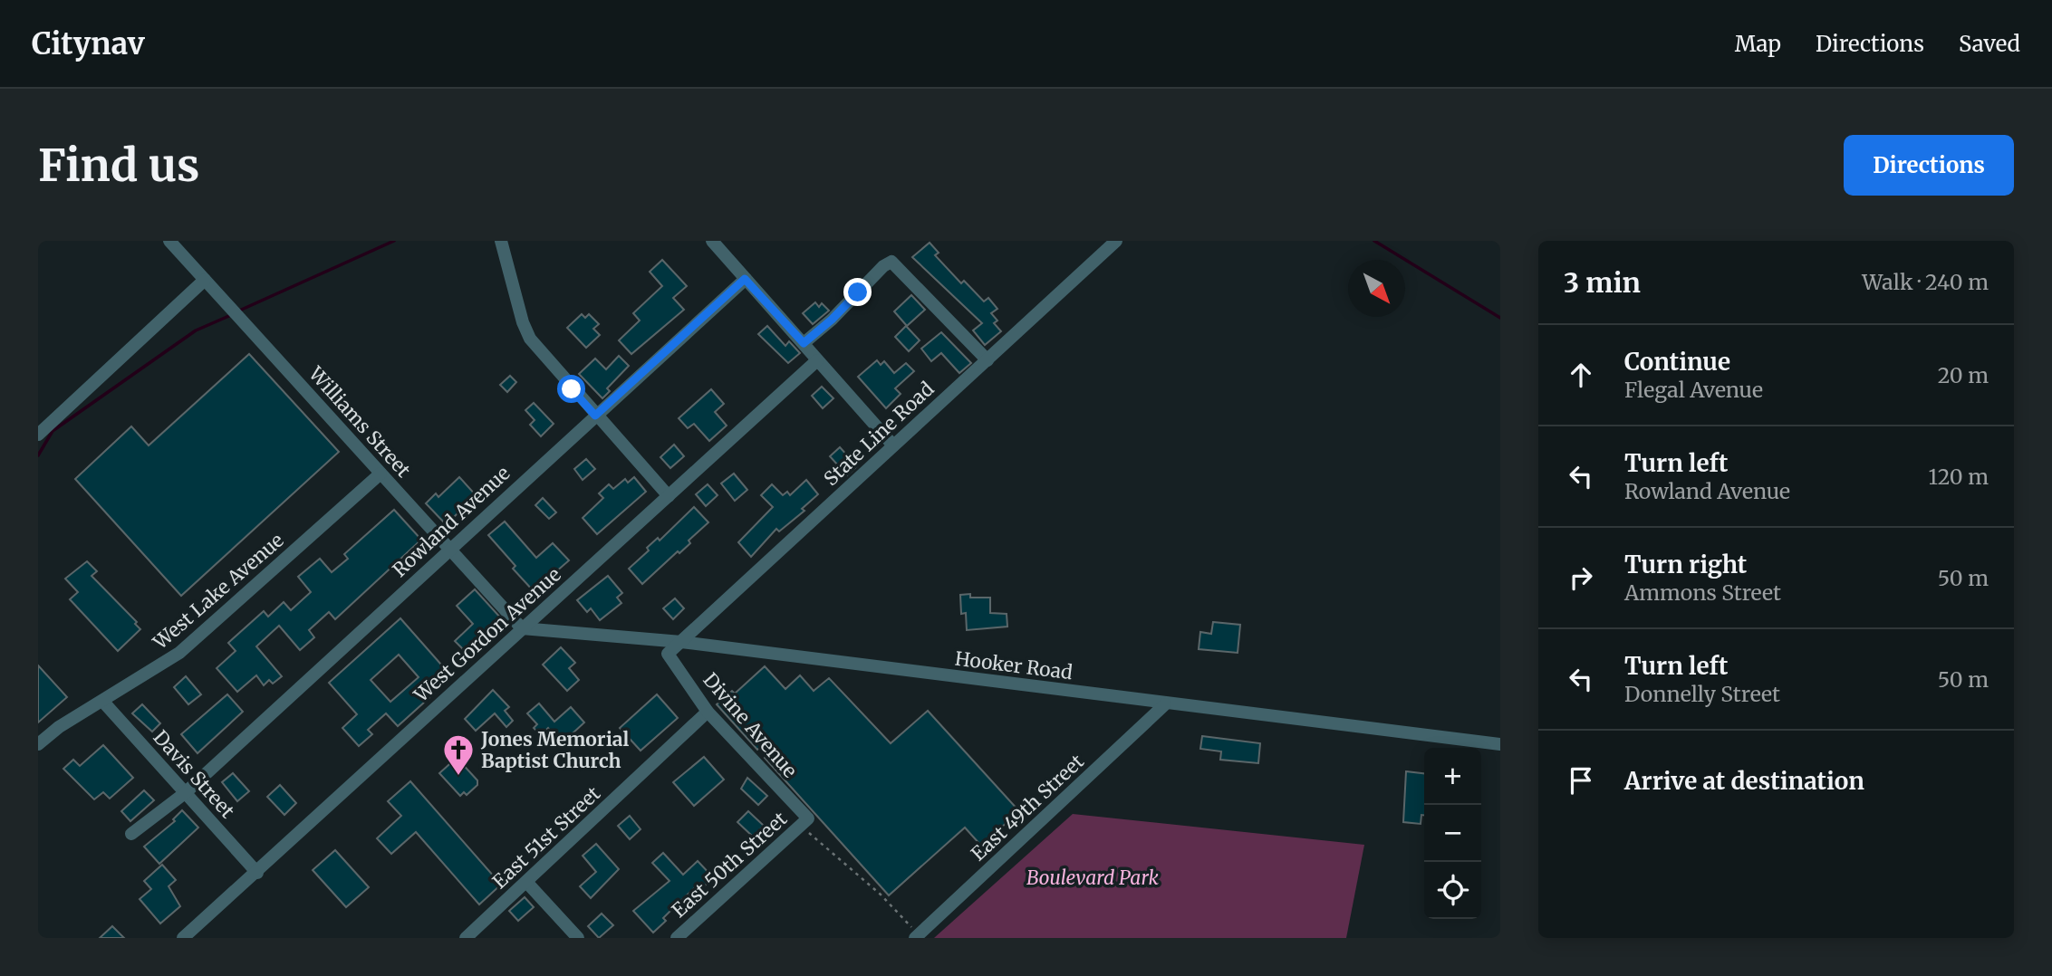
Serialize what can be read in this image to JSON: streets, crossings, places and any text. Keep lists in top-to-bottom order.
{
  "streets": {
    "street": [
      "Williams Street",
      "State Line Road",
      "Rowland Avenue",
      "West Lake Avenue",
      "West Gordon Avenue",
      "Hooker Road",
      "Divine Avenue",
      "Davis Street",
      "East 49th Street",
      "East 51st Street",
      "East 50th Street"
    ]
  },
  "crossings": [
    ["Williams Street", "Rowland Avenue"],
    ["Williams Street", "West Lake Avenue"],
    ["Williams Street", "West Gordon Avenue"],
    ["Williams Street", "Hooker Road"],
    ["State Line Road", "Hooker Road"],
    ["State Line Road", "Divine Avenue"],
    ["Rowland Avenue", "Davis Street"],
    ["West Lake Avenue", "Davis Street"],
    ["West Gordon Avenue", "Hooker Road"],
    ["West Gordon Avenue", "Davis Street"],
    ["Hooker Road", "East 49th Street"],
    ["Divine Avenue", "East 51st Street"],
    ["Divine Avenue", "East 50th Street"]
  ],
  "parks": ["Boulevard Park"],
  "places": {
    "church": ["Jones Memorial Baptist Church"]
  },
  "north": "bottom right",
  "page": {
    "header": "Citynav",
    "nav": ["Map", "Directions", "Saved"],
    "buttons": "Directions",
    "title": "Find us",
    "heading": ["3 min", "Walk · 240 m"],
    "list": [
      ["Continue", "Flegal Avenue", "20 m"],
      ["Turn left", "Rowland Avenue", "120 m"],
      ["Turn right", "Ammons Street", "50 m"],
      ["Turn left", "Donnelly Street", "50 m"],
      "Arrive at destination"
    ],
    "map_buttons": ["+", "−"]
  }
}
